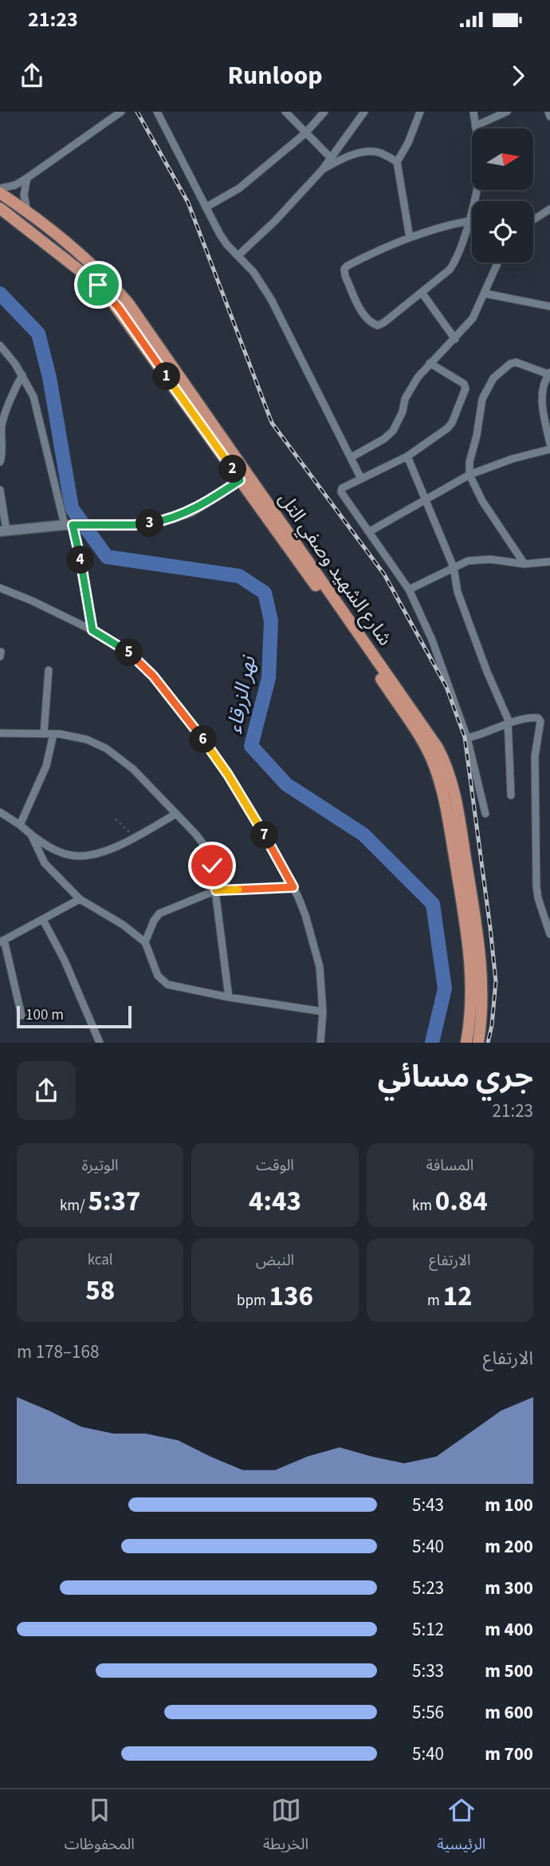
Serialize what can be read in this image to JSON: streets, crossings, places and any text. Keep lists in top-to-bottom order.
{
  "streets": {
    "main road": ["شارع الشهيد وصفي التل"]
  },
  "water": ["نهر الزرقاء"],
  "scale_bar": "100 m",
  "north": "right",
  "page": {
    "status": "21:23",
    "header": "Runloop",
    "pins": [
      "1",
      "2",
      "3",
      "4",
      "5",
      "6",
      "7"
    ],
    "scale": "100 m",
    "heading": ["جري مسائي", "21:23"],
    "stats": [
      ["المسافة", "0.84 km"],
      ["الوقت", "4:43"],
      ["الوتيرة", "5:37 /km"],
      ["الارتفاع", "12 m"],
      ["النبض", "136 bpm"],
      ["kcal", "58"]
    ],
    "chart": ["الارتفاع", "168–178 m"],
    "list": [
      {
        "name": "100 m",
        "note": "5:43"
      },
      {
        "name": "200 m",
        "note": "5:40"
      },
      {
        "name": "300 m",
        "note": "5:23"
      },
      {
        "name": "400 m",
        "note": "5:12"
      },
      {
        "name": "500 m",
        "note": "5:33"
      },
      {
        "name": "600 m",
        "note": "5:56"
      },
      {
        "name": "700 m",
        "note": "5:40"
      }
    ],
    "tabs": ["الرئيسية", "الخريطة", "المحفوظات"]
  }
}
